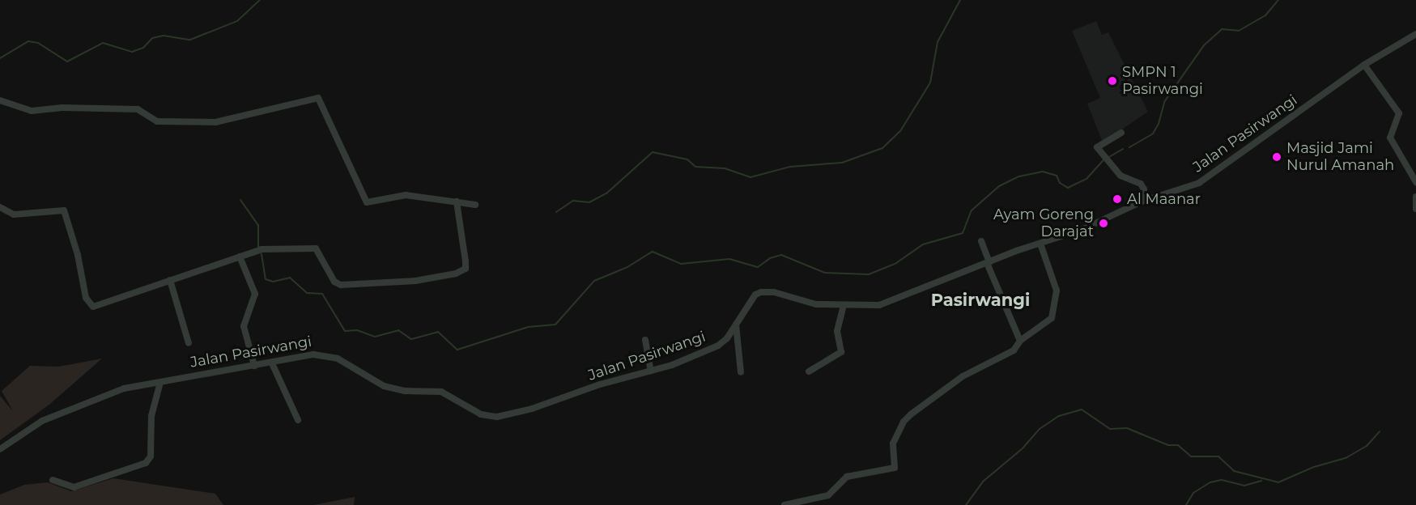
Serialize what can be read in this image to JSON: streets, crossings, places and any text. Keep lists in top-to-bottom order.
{
  "streets": {
    "street": ["Jalan Pasirwangi"]
  },
  "districts": ["Pasirwangi"],
  "places": [
    "SMPN 1 Pasirwangi",
    "Masjid Jami Nurul Amanah",
    "Al Maanar",
    "Ayam Goreng Darajat"
  ]
}
